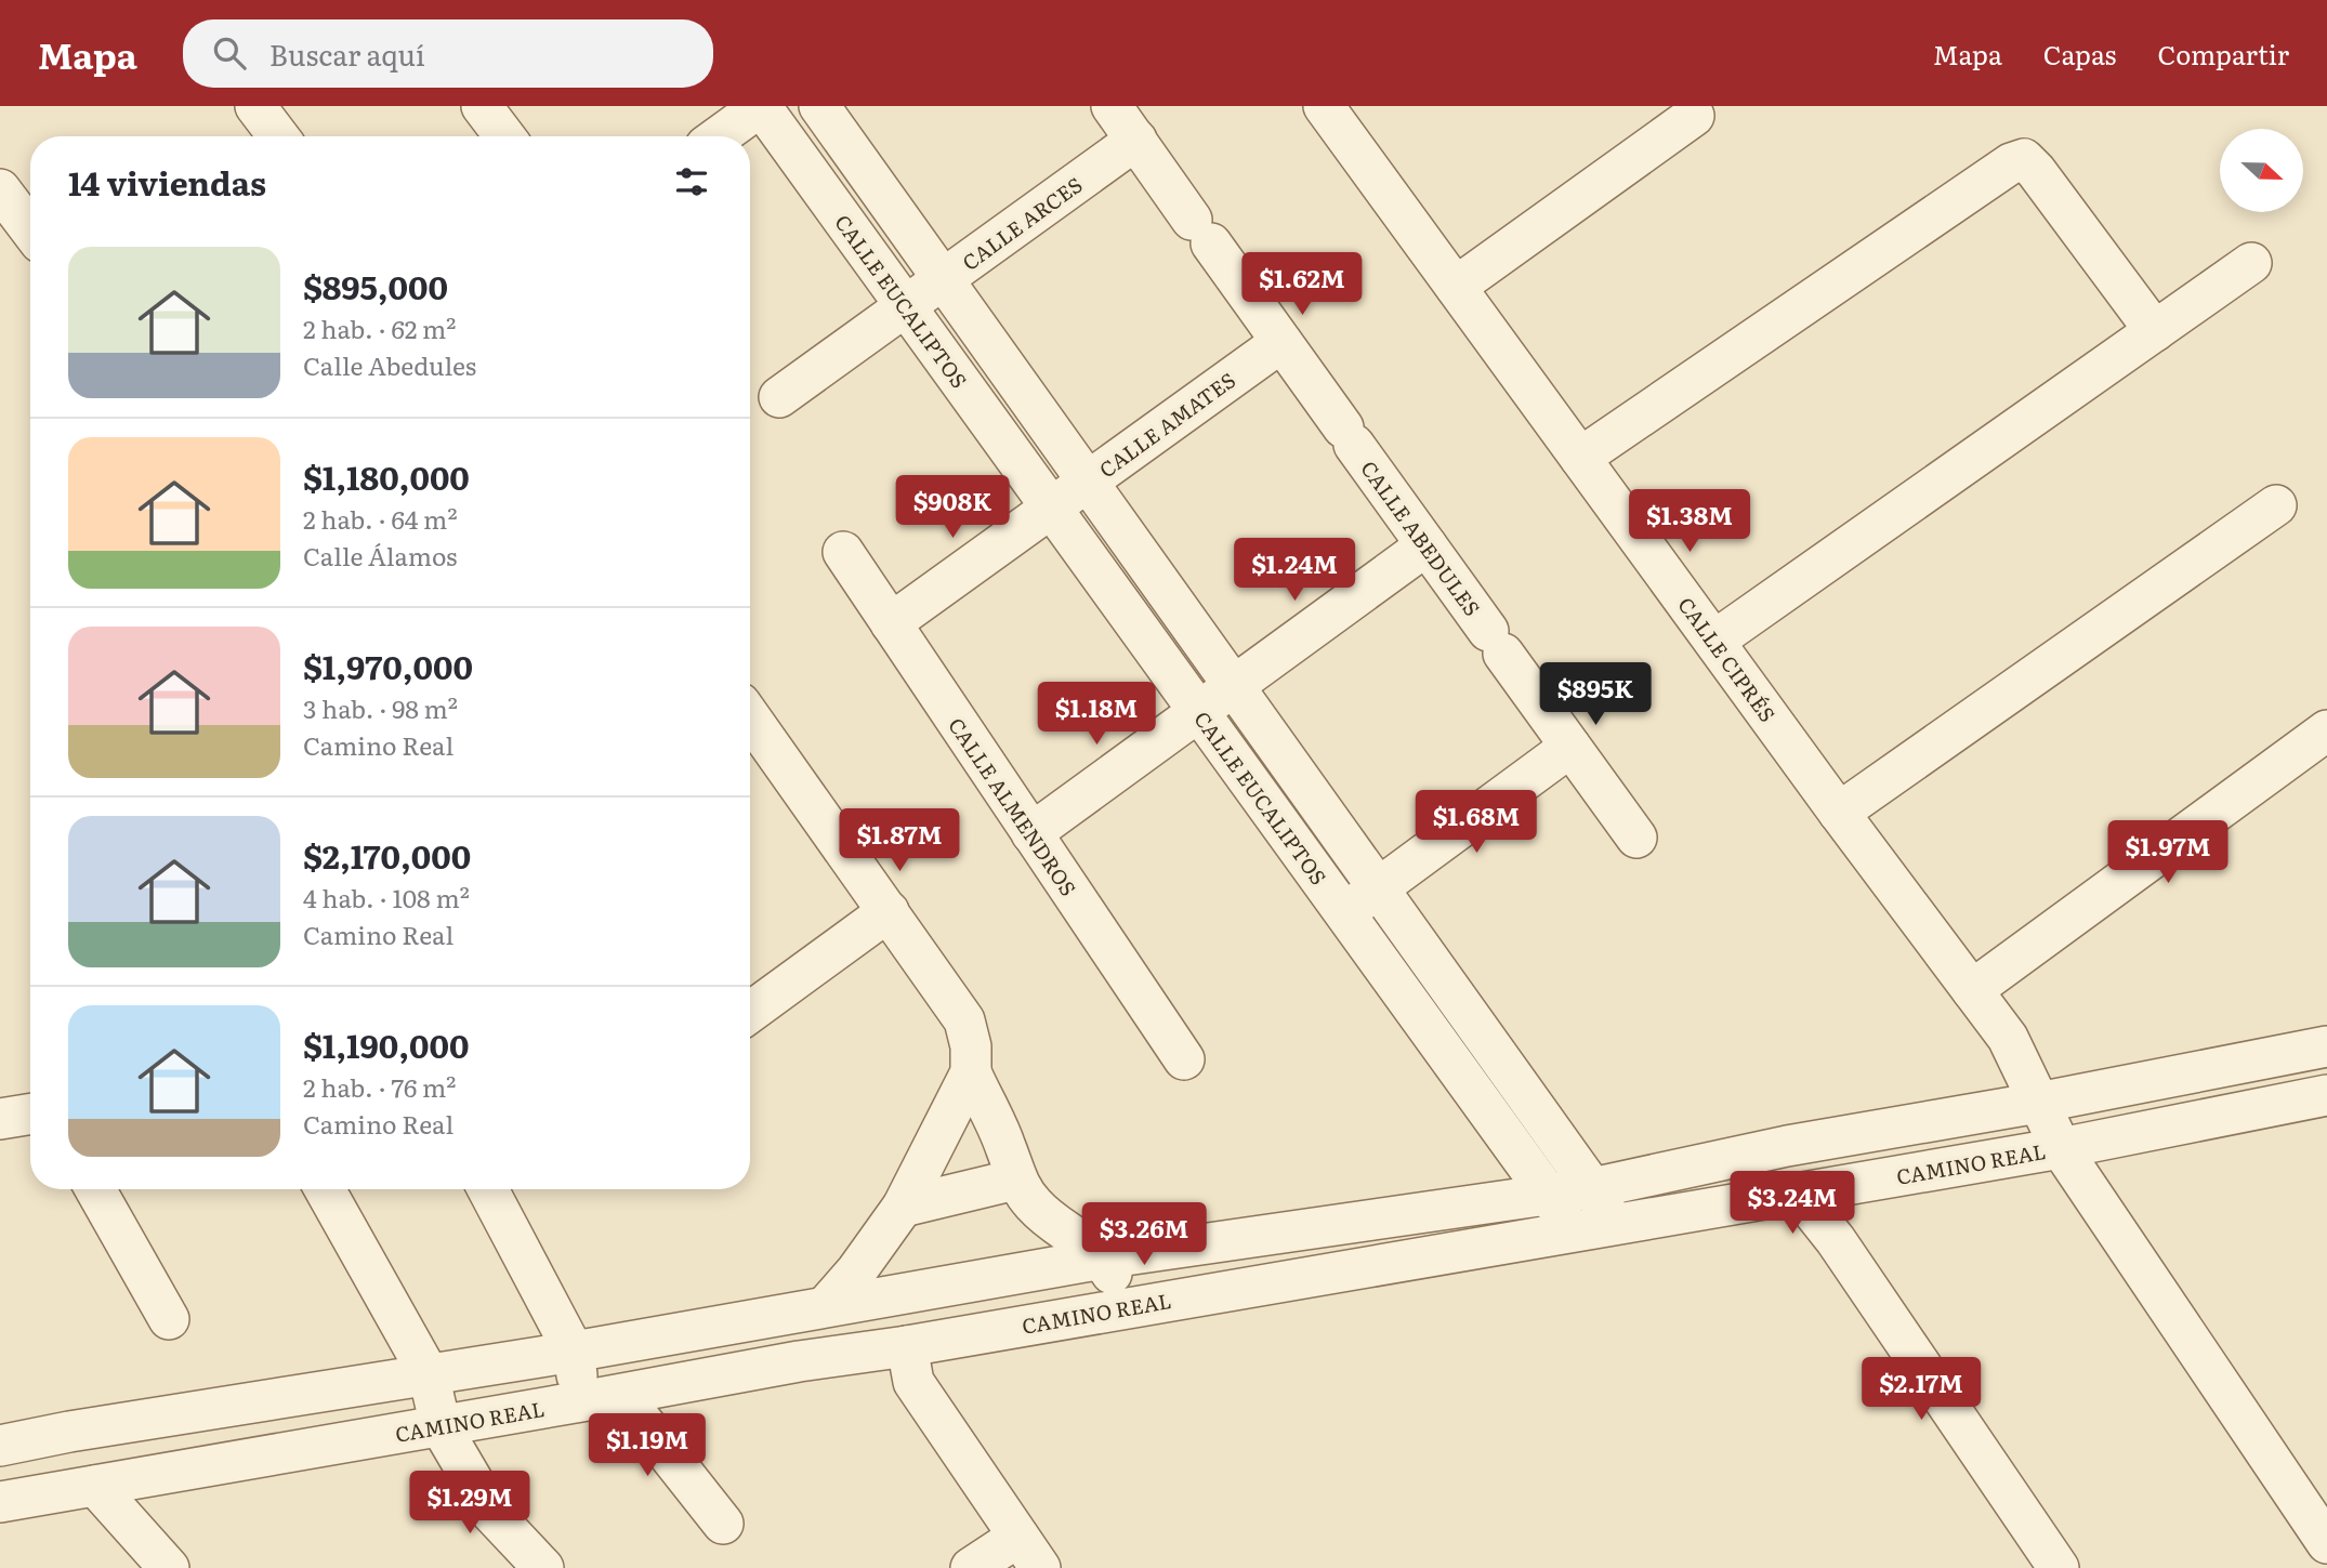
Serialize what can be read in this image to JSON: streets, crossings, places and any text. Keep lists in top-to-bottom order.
{
  "streets": {
    "street": [
      "CALLE ARCES",
      "CALLE EUCALIPTOS",
      "CALLE AMATES",
      "CALLE ABEDULES",
      "CALLE CIPRÉS",
      "CALLE ALMENDROS",
      "CAMINO REAL"
    ]
  },
  "crossings": [
    ["CALLE ARCES", "CALLE EUCALIPTOS"],
    ["CALLE ARCES", "CALLE ABEDULES"],
    ["CALLE EUCALIPTOS", "CALLE AMATES"],
    ["CALLE EUCALIPTOS", "CAMINO REAL"],
    ["CALLE AMATES", "CALLE ABEDULES"],
    ["CALLE AMATES", "CALLE ALMENDROS"],
    ["CALLE CIPRÉS", "CAMINO REAL"]
  ],
  "north": "right",
  "page": {
    "header": "Mapa",
    "search": "Buscar aquí",
    "nav": ["Mapa", "Capas", "Compartir"],
    "heading": "14 viviendas",
    "list": [
      {
        "name": "$895,000",
        "note": "2 hab. · 62 m² · Calle Abedules"
      },
      {
        "name": "$1,180,000",
        "note": "2 hab. · 64 m² · Calle Álamos"
      },
      {
        "name": "$1,970,000",
        "note": "3 hab. · 98 m² · Camino Real"
      },
      {
        "name": "$2,170,000",
        "note": "4 hab. · 108 m² · Camino Real"
      },
      {
        "name": "$1,190,000",
        "note": "2 hab. · 76 m² · Camino Real"
      }
    ],
    "price": [
      "$1.62M",
      "$908K",
      "$1.38M",
      "$1.24M",
      "$895K",
      "$1.18M",
      "$1.68M",
      "$1.87M",
      "$1.97M",
      "$3.24M",
      "$3.26M",
      "$2.17M",
      "$1.19M",
      "$1.29M"
    ]
  }
}
